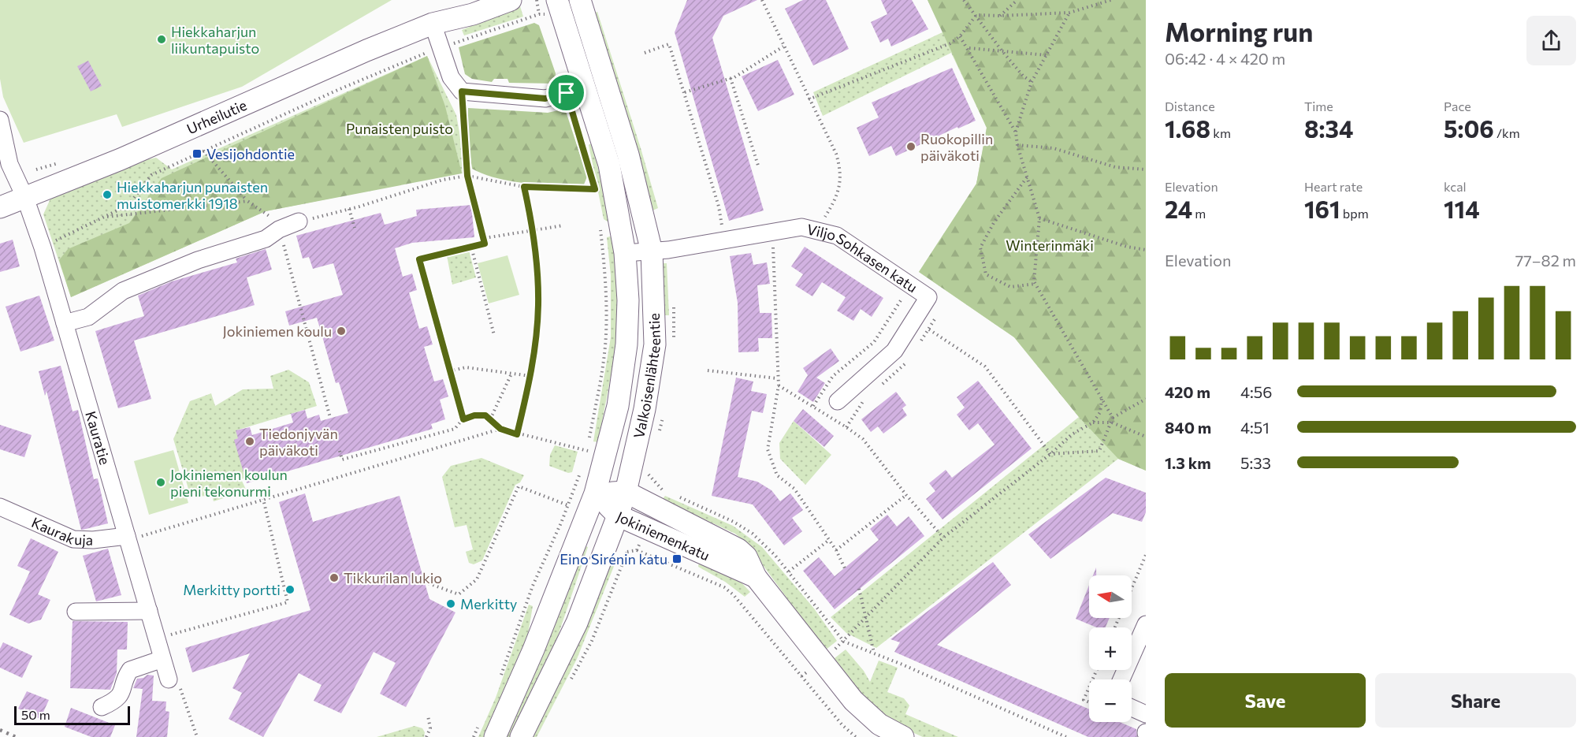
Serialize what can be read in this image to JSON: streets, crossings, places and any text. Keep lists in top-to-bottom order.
{
  "streets": {
    "main road": ["Urheilutie", "Valkoisenlähteentie", "Jokiniemenkatu"],
    "street": ["Viljo Sohkasen katu", "Kauratie", "Kaurakuja"]
  },
  "crossings": [
    ["Urheilutie", "Kauratie"],
    ["Viljo Sohkasen katu", "Valkoisenlähteentie"],
    ["Valkoisenlähteentie", "Jokiniemenkatu"],
    ["Kauratie", "Kaurakuja"]
  ],
  "parks": ["Punaisten puisto", "Winterinmäki"],
  "places": {
    "other": [
      "Hiekkaharjun liikuntapuisto",
      "Ruokopillin päiväkoti",
      "Hiekkaharjun punaisten muistomerkki 1918",
      "Jokiniemen koulu",
      "Tiedonjyvän päiväkoti",
      "Jokiniemen koulun pieni tekonurmi",
      "Tikkurilan lukio",
      "Merkitty portti",
      "Merkitty"
    ],
    "transit": ["Vesijohdontie", "Eino Sirénin katu"]
  },
  "scale_bar": "50 m",
  "north": "left",
  "page": {
    "heading": ["Morning run", "06:42 · 4 × 420 m"],
    "stats": [
      ["Distance", "1.68 km"],
      ["Time", "8:34"],
      ["Pace", "5:06 /km"],
      ["Elevation", "24 m"],
      ["Heart rate", "161 bpm"],
      ["kcal", "114"]
    ],
    "chart": ["Elevation", "77–82 m"],
    "list": [
      {
        "name": "420 m",
        "note": "4:56"
      },
      {
        "name": "840 m",
        "note": "4:51"
      },
      {
        "name": "1.3 km",
        "note": "5:33"
      }
    ],
    "map_buttons": ["+", "−"],
    "buttons": ["Save", "Share"],
    "scale": "50 m"
  }
}
